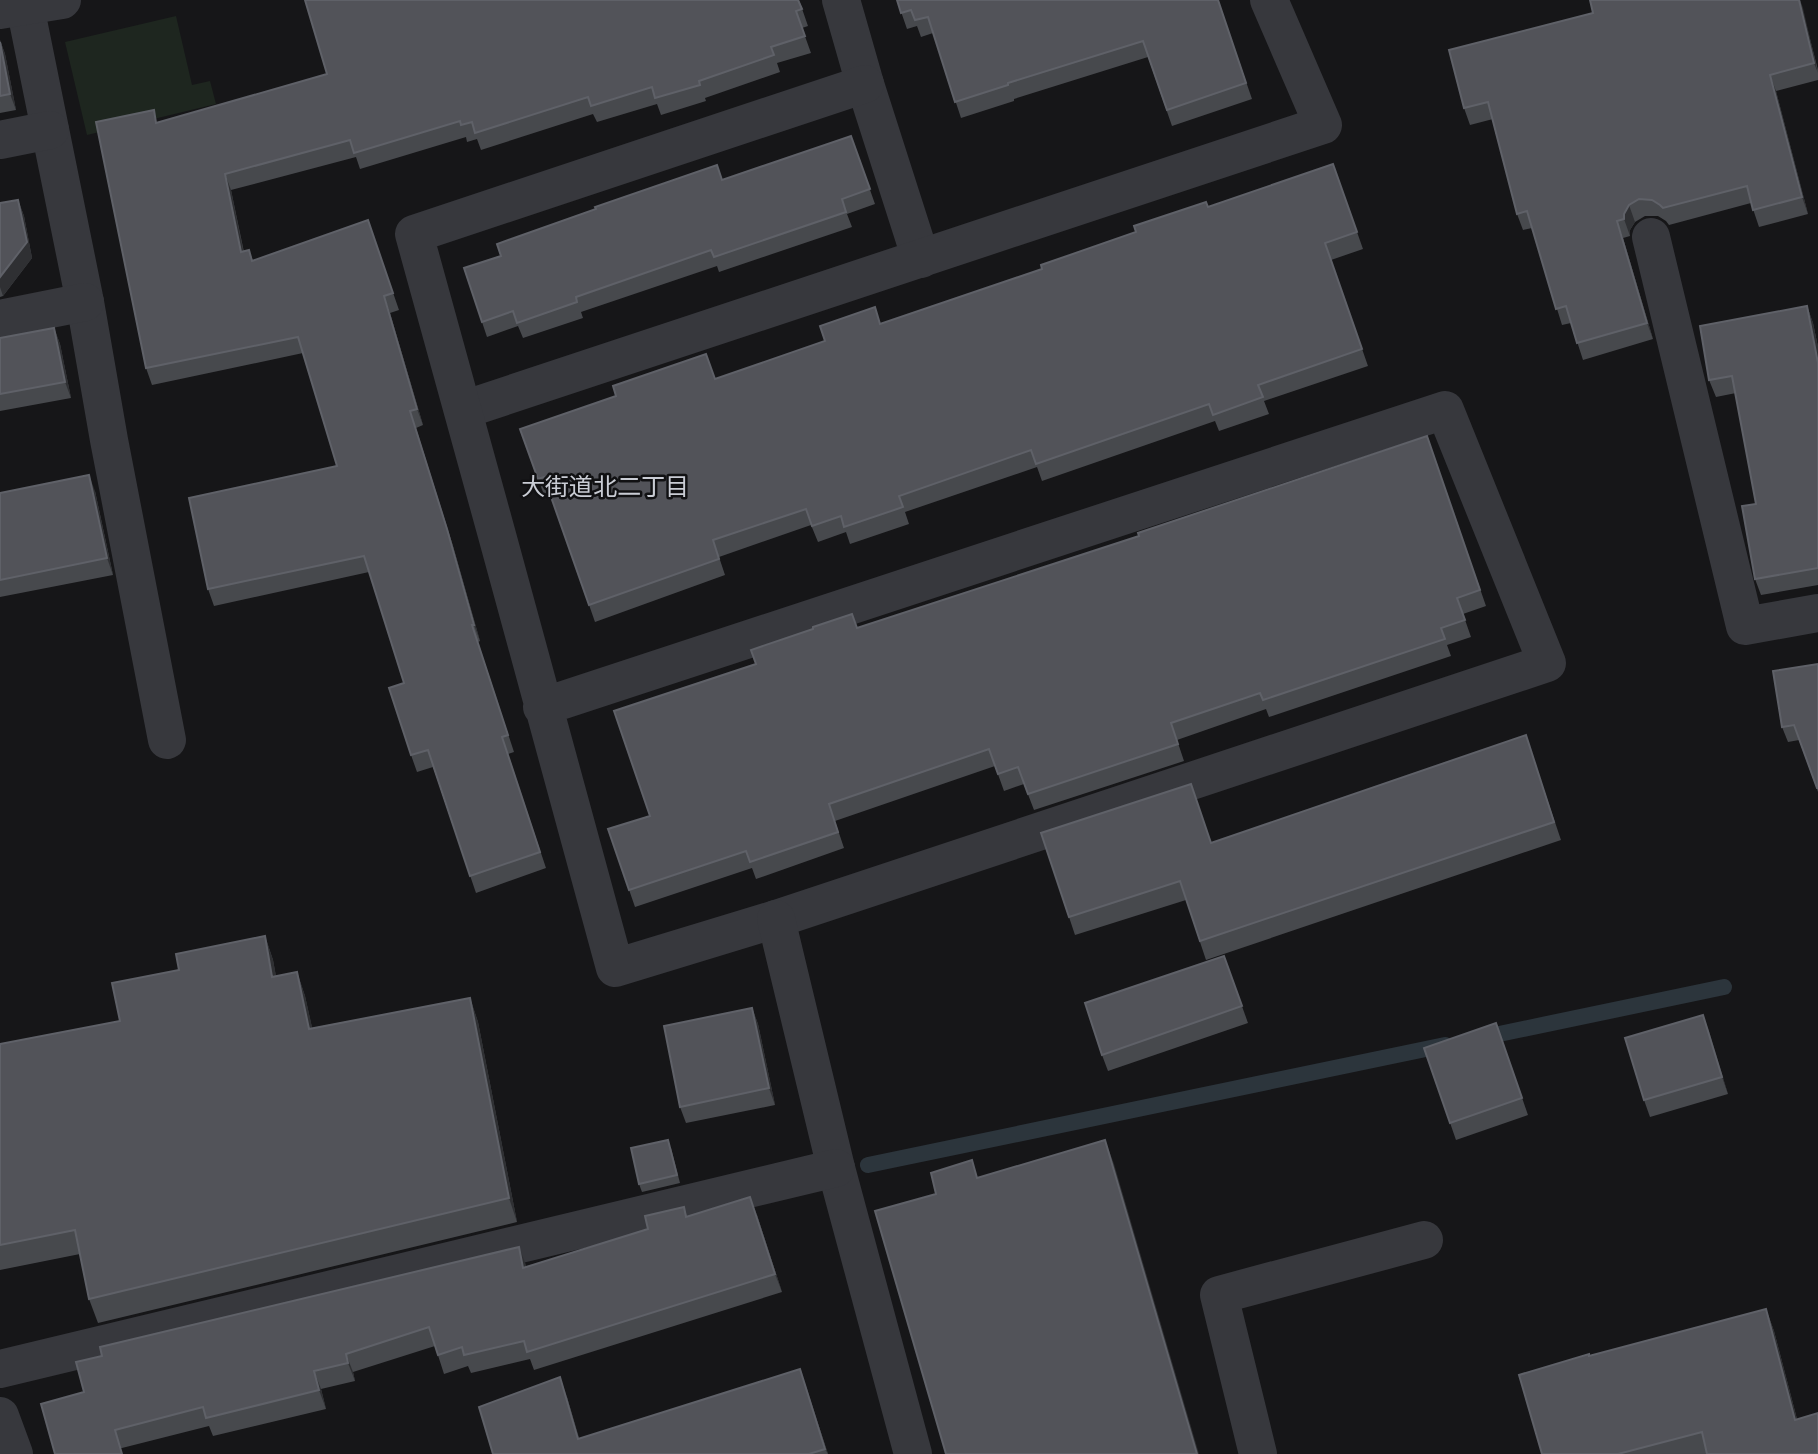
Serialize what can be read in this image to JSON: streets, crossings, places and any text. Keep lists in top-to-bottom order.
{
  "districts": ["大街道北二丁目"]
}
